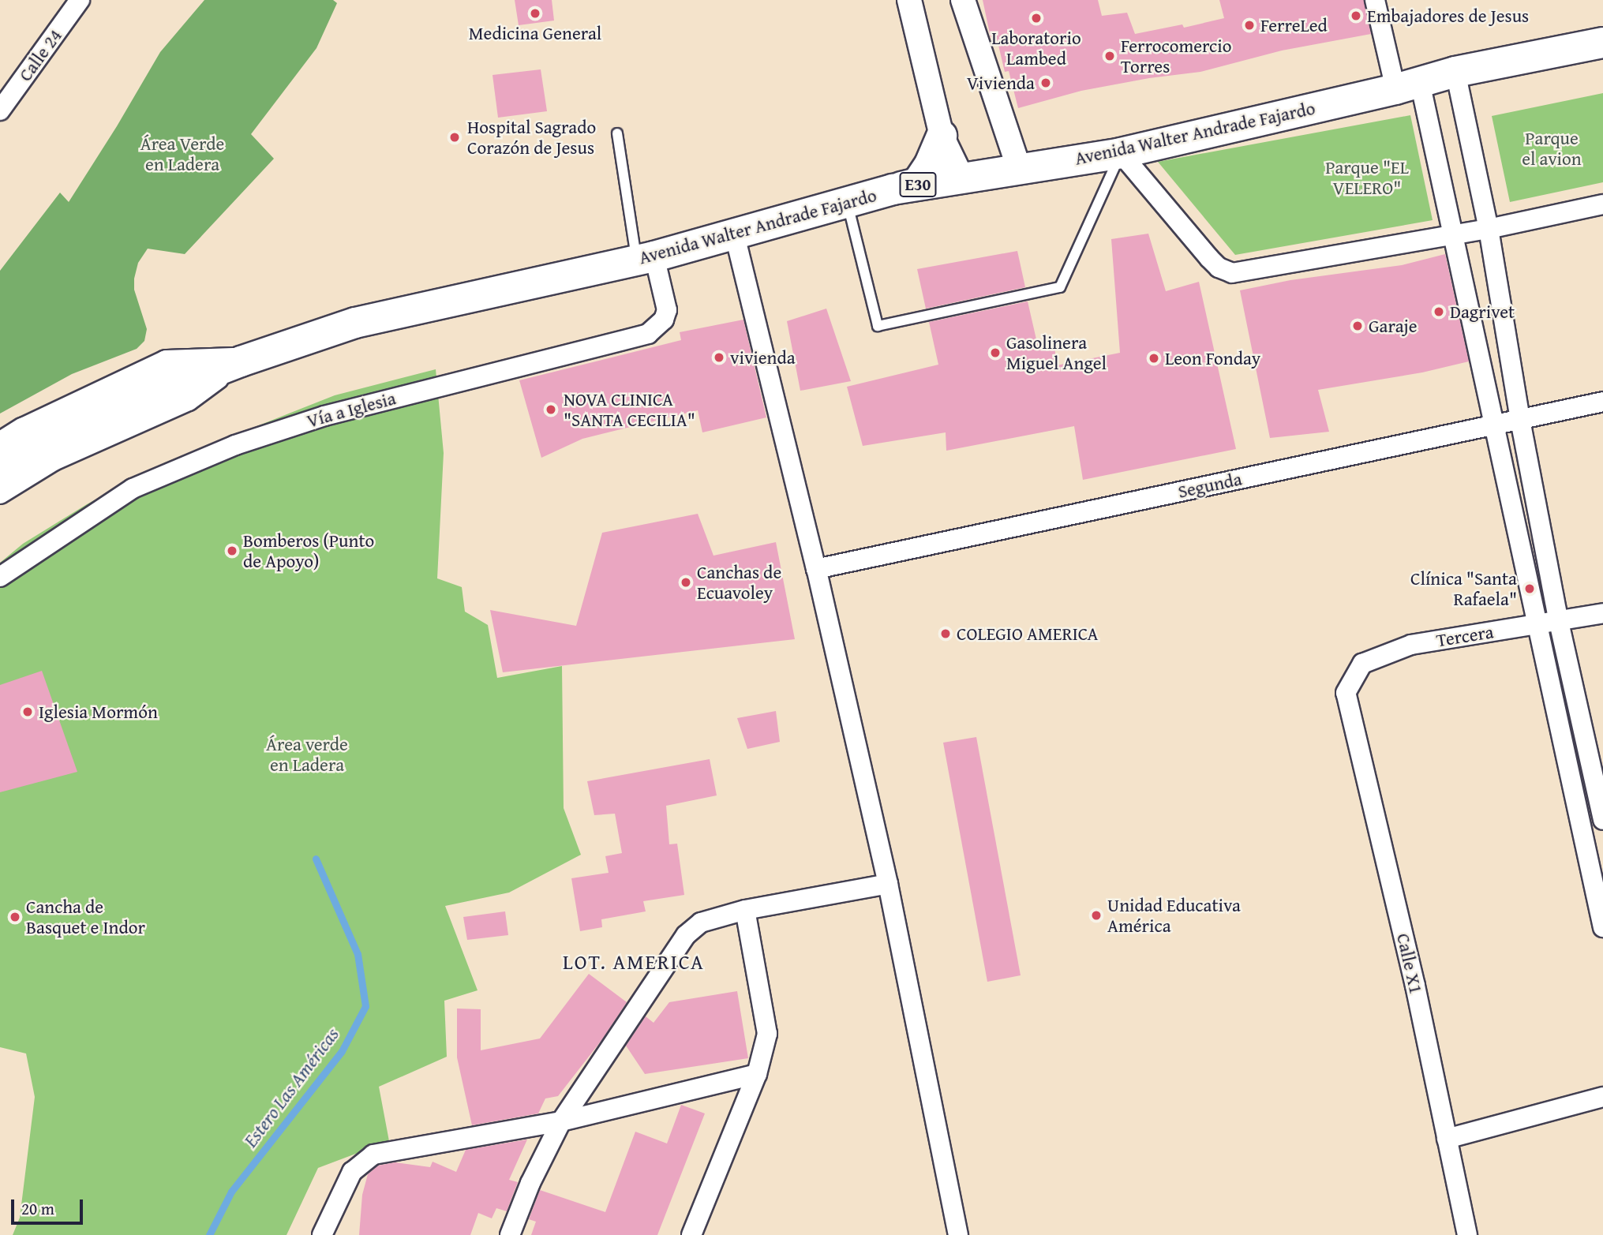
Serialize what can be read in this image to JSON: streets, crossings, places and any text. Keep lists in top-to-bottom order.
{
  "streets": {
    "main road": ["Avenida Walter Andrade Fajardo", "E30"],
    "street": [
      "Calle 24",
      "Vía a Iglesia",
      "Segunda",
      "Tercera",
      "Calle X1"
    ]
  },
  "crossings": [
    ["Avenida Walter Andrade Fajardo", "Vía a Iglesia"],
    ["Tercera", "Calle X1"]
  ],
  "districts": ["LOT. AMERICA"],
  "water": ["Estero Las Américas"],
  "parks": [
    "Parque el avion",
    "Área Verde en Ladera",
    "Parque \"EL VELERO\"",
    "Área verde en Ladera"
  ],
  "places": [
    "Medicina General",
    "Embajadores de Jesus",
    "Laboratorio Lambed",
    "FerreLed",
    "Ferrocomercio Torres",
    "Vivienda",
    "Hospital Sagrado Corazón de Jesus",
    "Dagrivet",
    "Garaje",
    "Gasolinera Miguel Angel",
    "vivienda",
    "Leon Fonday",
    "NOVA CLINICA \"SANTA CECILIA\"",
    "Bomberos (Punto de Apoyo)",
    "Canchas de Ecuavoley",
    "Clínica \"Santa Rafaela\"",
    "COLEGIO AMERICA",
    "Iglesia Mormón",
    "Unidad Educativa América",
    "Cancha de Basquet e Indor"
  ],
  "scale_bar": "20 m"
}
